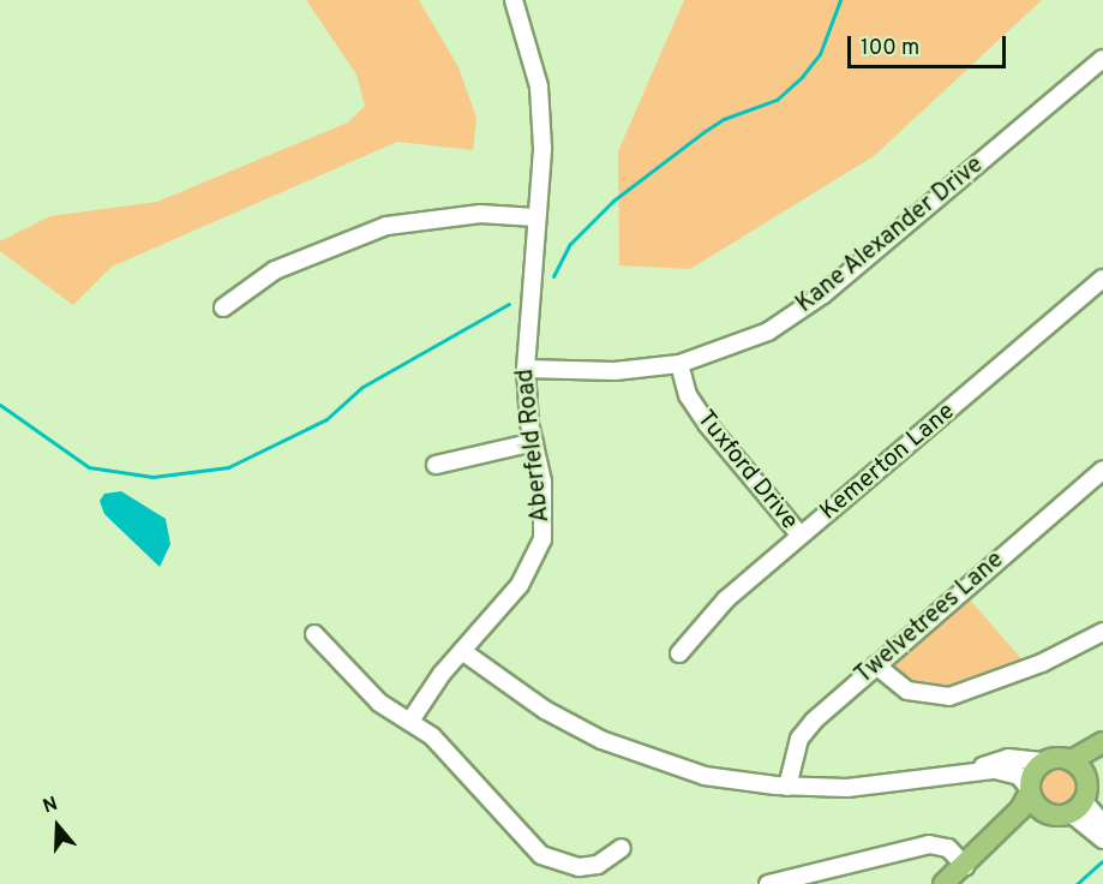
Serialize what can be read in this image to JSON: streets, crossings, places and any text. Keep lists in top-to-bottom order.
{
  "streets": {
    "street": [
      "Kane Alexander Drive",
      "Aberfeld Road",
      "Kemerton Lane",
      "Tuxford Drive",
      "Twelvetrees Lane"
    ]
  },
  "crossings": [
    ["Kane Alexander Drive", "Aberfeld Road"],
    ["Kane Alexander Drive", "Tuxford Drive"],
    ["Kemerton Lane", "Tuxford Drive"]
  ],
  "scale_bar": "100 m",
  "north": "top"
}
